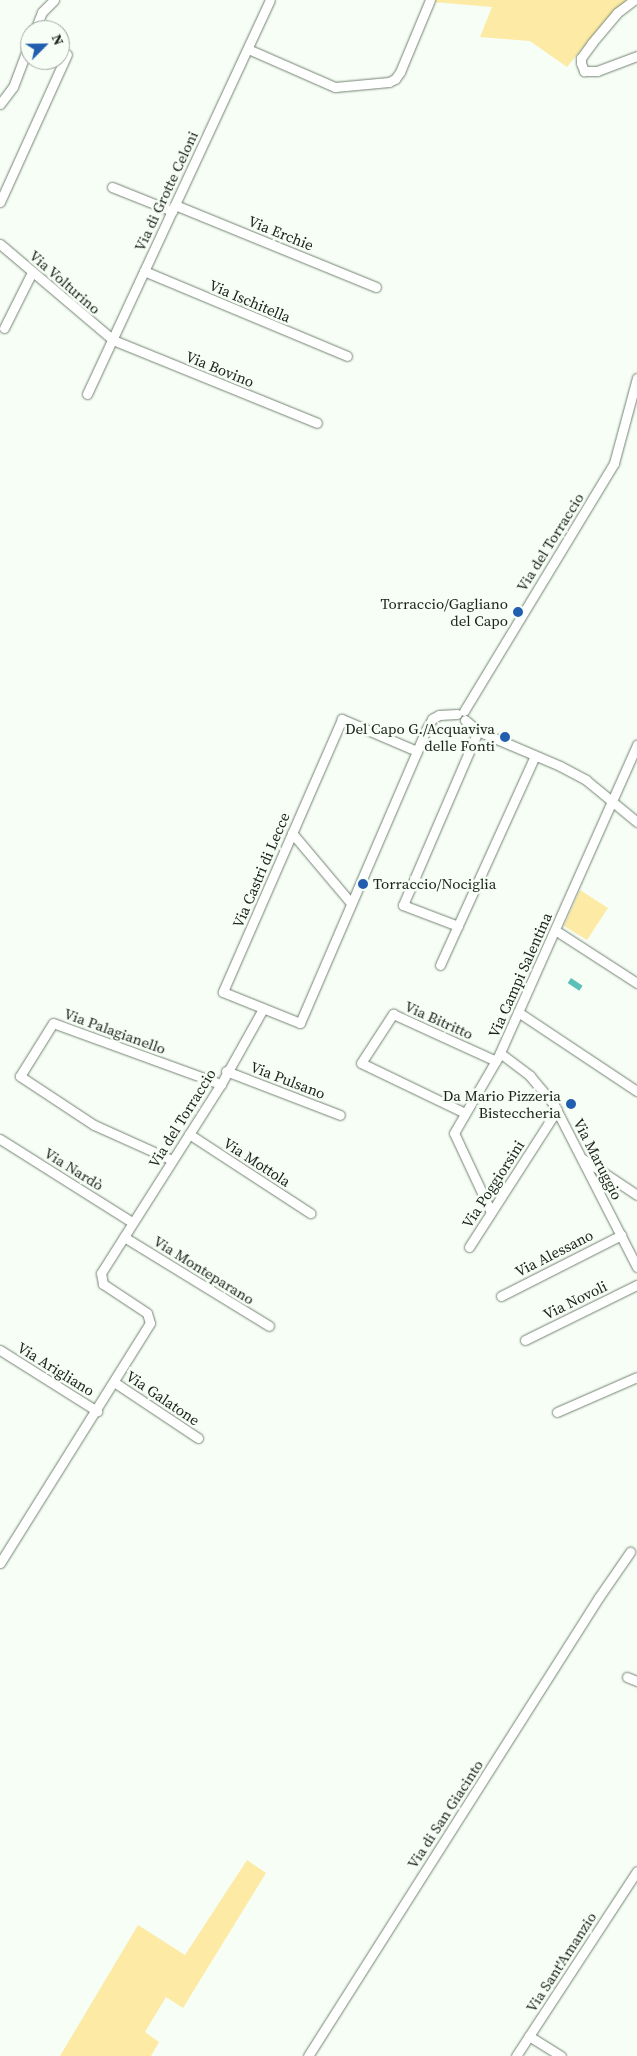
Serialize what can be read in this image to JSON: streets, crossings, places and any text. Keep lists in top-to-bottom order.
{
  "streets": {
    "street": [
      "Via di Grotte Celoni",
      "Via Erchie",
      "Via Volturino",
      "Via Ischitella",
      "Via Bovino",
      "Via del Torraccio",
      "Via Castri di Lecce",
      "Via Campi Salentina",
      "Via Bitritto",
      "Via Palagianello",
      "Via Pulsano",
      "Via Maruggio",
      "Via Mottola",
      "Via Nardò",
      "Via Poggiorsini",
      "Via Alessano",
      "Via Monteparano",
      "Via Novoli",
      "Via Arigliano",
      "Via Galatone",
      "Via di San Giacinto",
      "Via Sant'Amanzio"
    ]
  },
  "crossings": [
    ["Via di Grotte Celoni", "Via Erchie"],
    ["Via di Grotte Celoni", "Via Volturino"],
    ["Via di Grotte Celoni", "Via Ischitella"],
    ["Via di Grotte Celoni", "Via Bovino"],
    ["Via Volturino", "Via Bovino"],
    ["Via del Torraccio", "Via Castri di Lecce"],
    ["Via del Torraccio", "Via Palagianello"],
    ["Via del Torraccio", "Via Pulsano"],
    ["Via del Torraccio", "Via Mottola"],
    ["Via del Torraccio", "Via Nardò"],
    ["Via del Torraccio", "Via Monteparano"],
    ["Via del Torraccio", "Via Arigliano"],
    ["Via del Torraccio", "Via Galatone"],
    ["Via Campi Salentina", "Via Bitritto"],
    ["Via Campi Salentina", "Via Maruggio"],
    ["Via Campi Salentina", "Via Poggiorsini"],
    ["Via Bitritto", "Via Maruggio"],
    ["Via Maruggio", "Via Poggiorsini"],
    ["Via Maruggio", "Via Alessano"]
  ],
  "places": [
    "Torraccio/Gagliano del Capo",
    "Del Capo G./Acquaviva delle Fonti",
    "Torraccio/Nociglia",
    "Da Mario Pizzeria Bisteccheria"
  ],
  "north": "top right"
}
